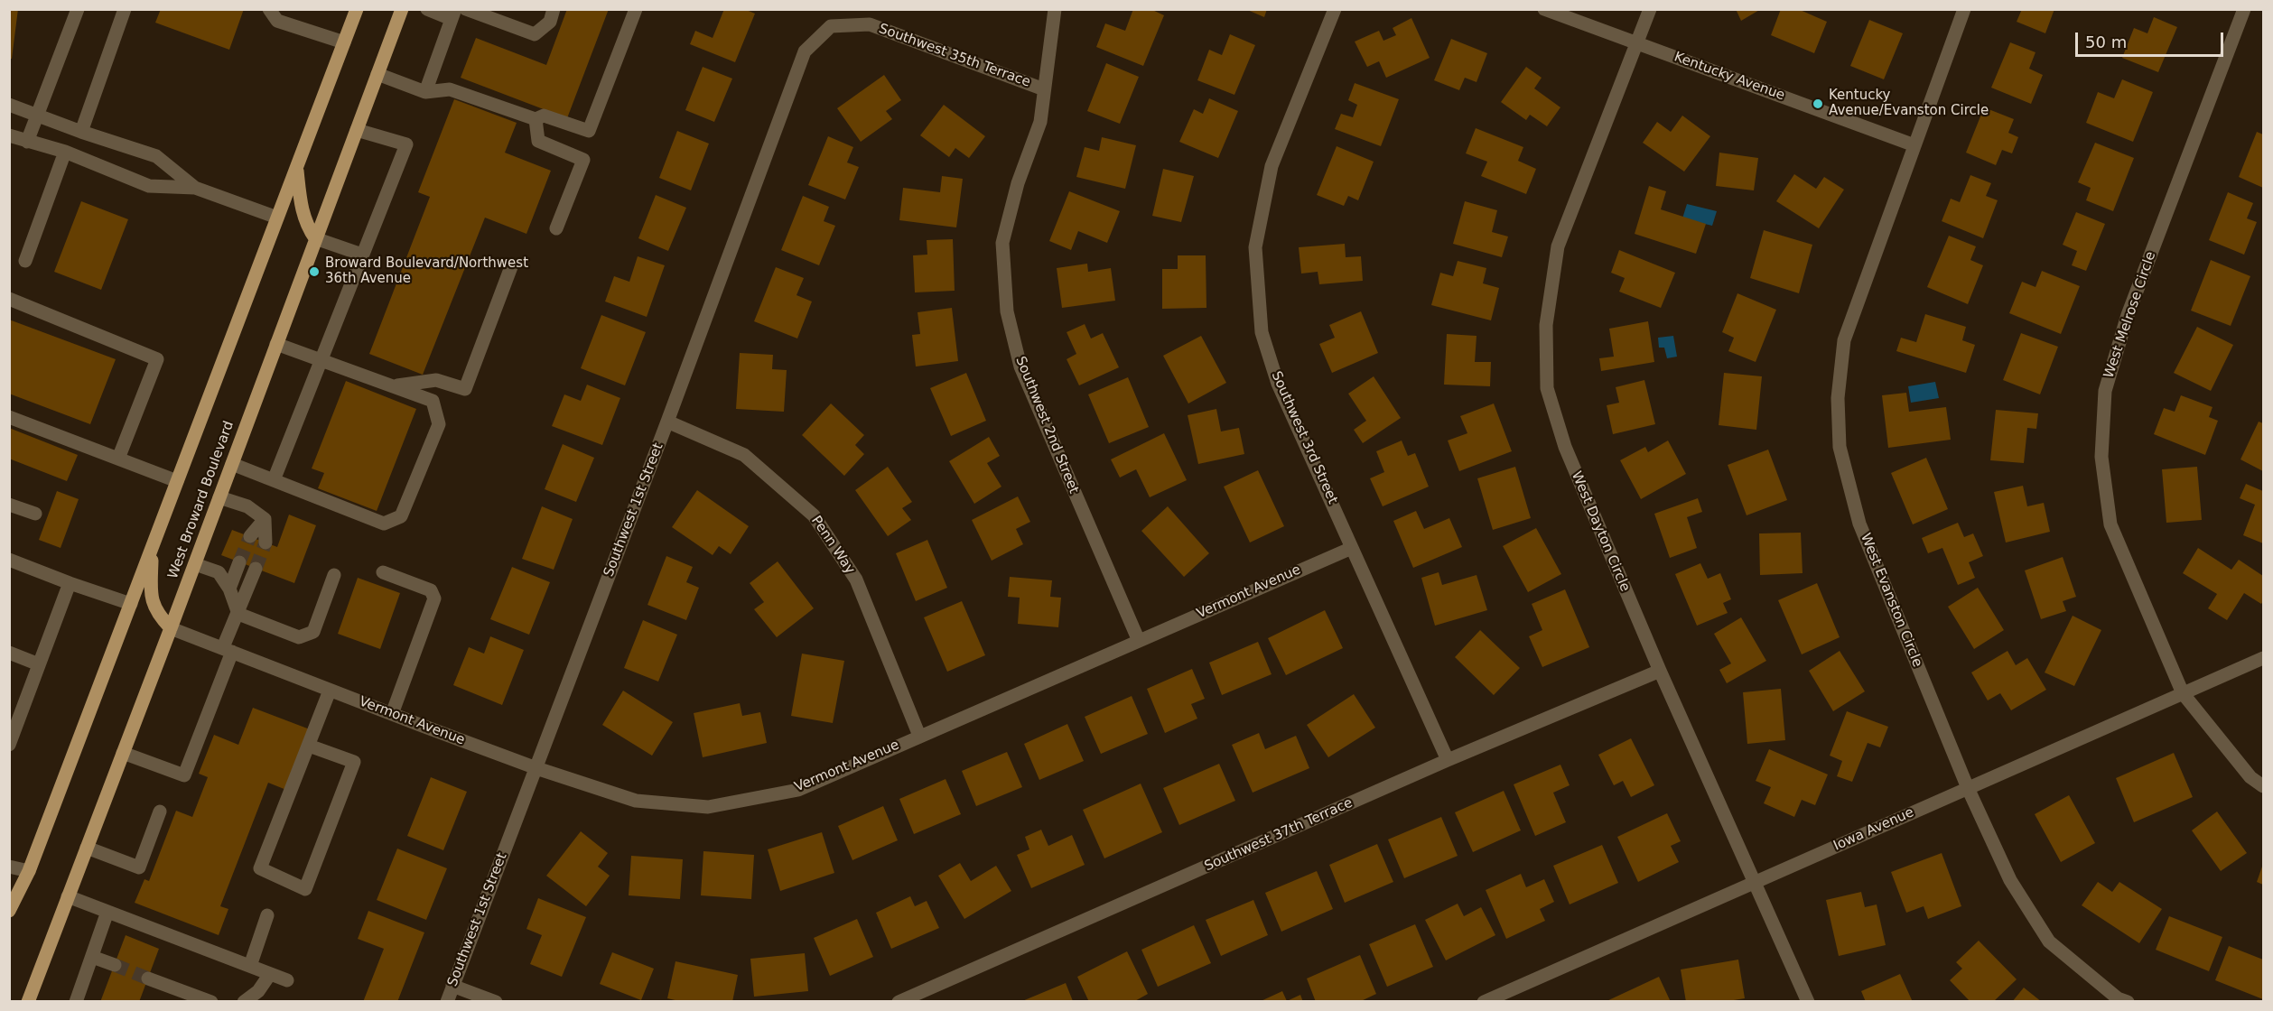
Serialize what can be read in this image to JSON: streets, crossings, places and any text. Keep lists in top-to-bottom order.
{
  "streets": {
    "main road": ["West Broward Boulevard"],
    "street": [
      "Southwest 35th Terrace",
      "Kentucky Avenue",
      "West Melrose Circle",
      "Southwest 2nd Street",
      "Southwest 3rd Street",
      "Southwest 1st Street",
      "West Dayton Circle",
      "Penn Way",
      "Vermont Avenue",
      "West Evanston Circle",
      "Iowa Avenue",
      "Southwest 37th Terrace"
    ]
  },
  "crossings": [
    ["Southwest 35th Terrace", "Southwest 2nd Street"],
    ["Southwest 35th Terrace", "Southwest 1st Street"],
    ["Kentucky Avenue", "West Dayton Circle"],
    ["Kentucky Avenue", "West Evanston Circle"],
    ["West Melrose Circle", "Iowa Avenue"],
    ["Southwest 2nd Street", "Vermont Avenue"],
    ["Southwest 3rd Street", "Vermont Avenue"],
    ["Southwest 3rd Street", "Southwest 37th Terrace"],
    ["West Broward Boulevard", "Vermont Avenue"],
    ["Southwest 1st Street", "Penn Way"],
    ["Southwest 1st Street", "Vermont Avenue"],
    ["West Dayton Circle", "Iowa Avenue"],
    ["West Dayton Circle", "Southwest 37th Terrace"],
    ["Penn Way", "Vermont Avenue"],
    ["West Evanston Circle", "Iowa Avenue"]
  ],
  "places": ["Kentucky Avenue/Evanston Circle", "Broward Boulevard/Northwest 36th Avenue"],
  "scale_bar": "50 m"
}
